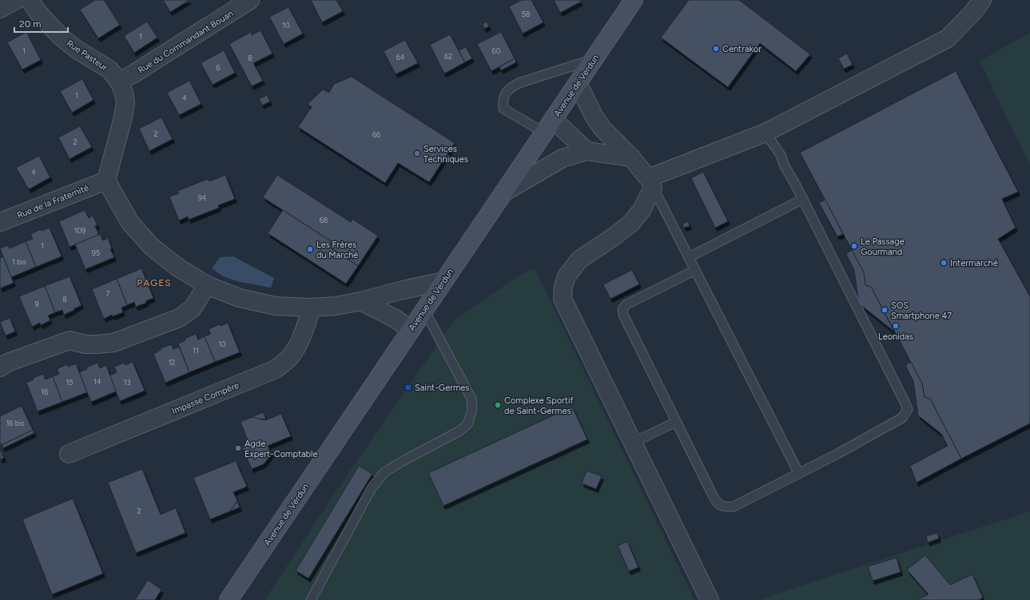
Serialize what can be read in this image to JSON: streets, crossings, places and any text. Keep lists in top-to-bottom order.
{
  "streets": {
    "main road": ["Avenue de Verdun"],
    "street": [
      "Rue du Commandant Bouan",
      "Rue Pasteur",
      "Rue de la Fraternité",
      "Impasse Compère"
    ]
  },
  "crossings": [
    ["Rue du Commandant Bouan", "Rue Pasteur"]
  ],
  "districts": ["PAGES"],
  "places": {
    "other": [
      "Centrakor",
      "Services Techniques",
      "Le Passage Gourmand",
      "Les Frères du Marché",
      "Intermarché",
      "SOS Smartphone 47",
      "Leonidas",
      "Complexe Sportif de Saint-Germes",
      "Agde Expert-Comptable"
    ],
    "transit": ["Saint-Germes"]
  },
  "house_numbers": [
    "58",
    "10",
    "1",
    "1",
    "60",
    "62",
    "64",
    "8",
    "6",
    "1",
    "4",
    "2",
    "66",
    "2",
    "4",
    "94",
    "68",
    "109",
    "1",
    "95",
    "1 bis",
    "7",
    "8",
    "9",
    "10",
    "11",
    "12",
    "14",
    "15",
    "13",
    "16",
    "16 bis",
    "2"
  ],
  "scale_bar": "20 m"
}
